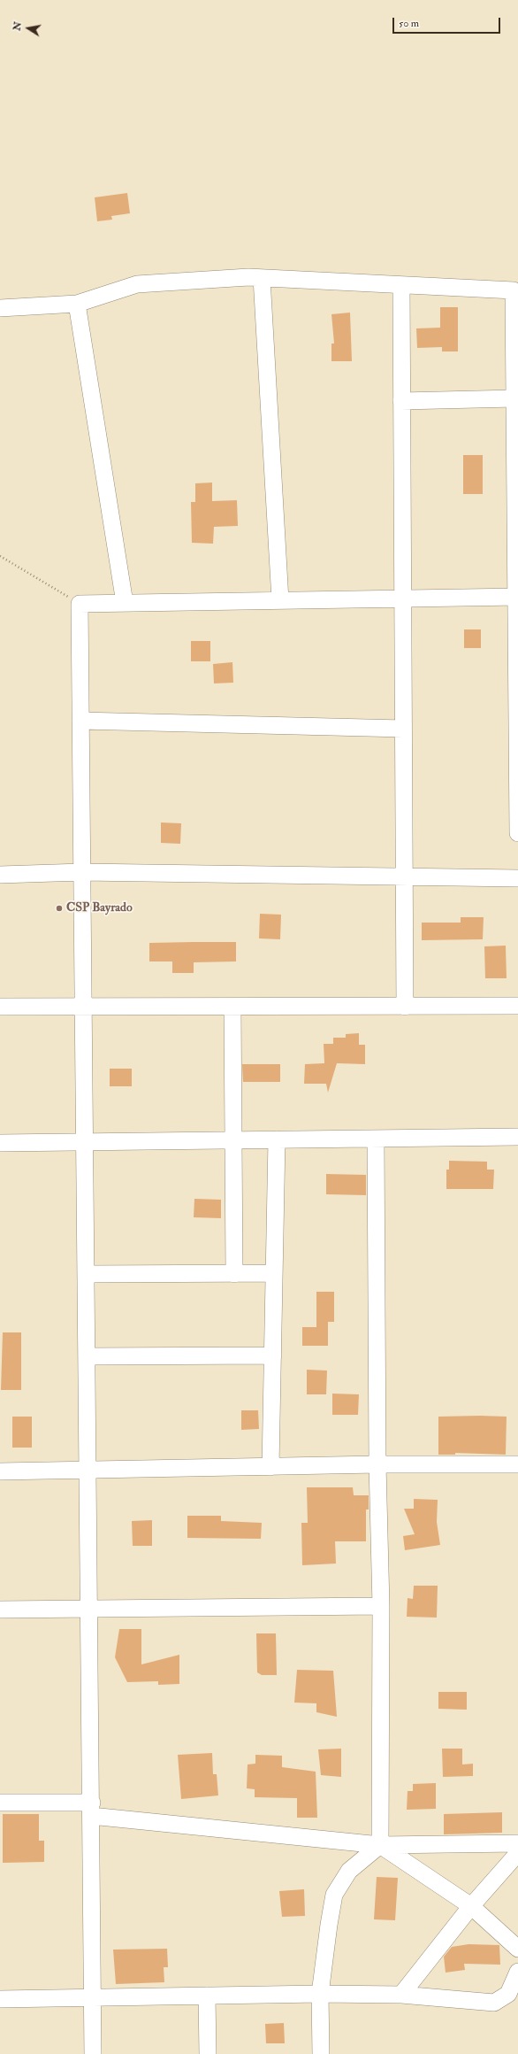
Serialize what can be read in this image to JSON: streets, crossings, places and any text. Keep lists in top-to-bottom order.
{
  "places": ["CSP Bayrado"],
  "scale_bar": "50 m",
  "north": "left"
}
